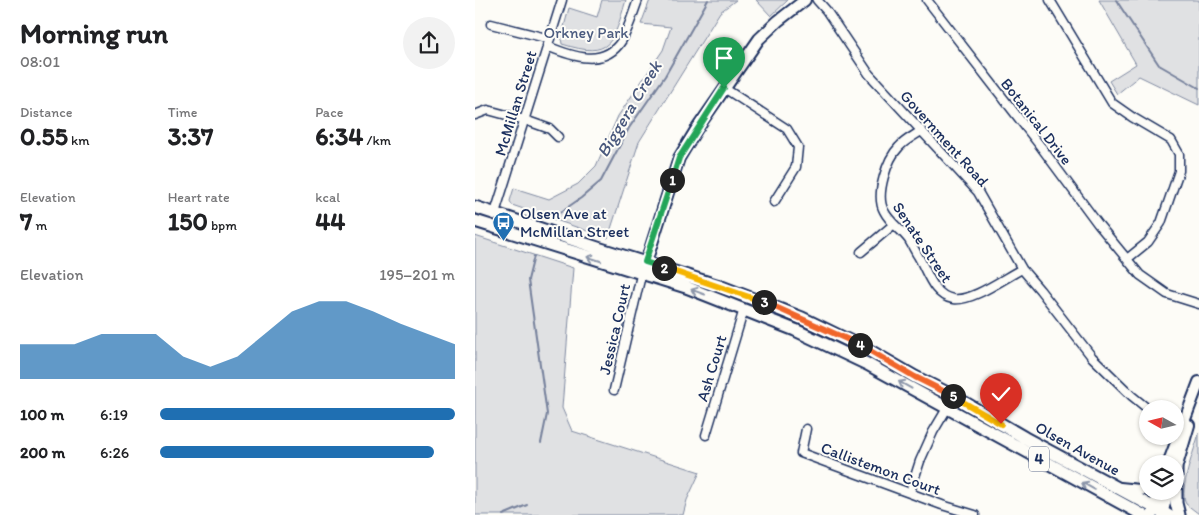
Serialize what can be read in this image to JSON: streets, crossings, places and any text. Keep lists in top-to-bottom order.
{
  "streets": {
    "main road": ["Olsen Avenue", "4"],
    "street": [
      "McMillan Street",
      "Botanical Drive",
      "Government Road",
      "Senate Street",
      "Jessica Court",
      "Ash Court",
      "Callistemon Court"
    ]
  },
  "crossings": [
    ["McMillan Street", "Olsen Avenue"],
    ["Government Road", "Senate Street"],
    ["Jessica Court", "Olsen Avenue"],
    ["Ash Court", "Olsen Avenue"]
  ],
  "water": ["Biggera Creek"],
  "parks": ["Orkney Park"],
  "places": {
    "bus stop": ["Olsen Ave at McMillan Street"]
  },
  "north": "left",
  "page": {
    "heading": ["Morning run", "08:01"],
    "stats": [
      ["Distance", "0.55 km"],
      ["Time", "3:37"],
      ["Pace", "6:34 /km"],
      ["Elevation", "7 m"],
      ["Heart rate", "150 bpm"],
      ["kcal", "44"]
    ],
    "pins": [
      "1",
      "2",
      "3",
      "4",
      "5"
    ],
    "chart": ["Elevation", "195–201 m"],
    "list": [
      {
        "name": "100 m",
        "note": "6:19"
      },
      {
        "name": "200 m",
        "note": "6:26"
      }
    ]
  }
}
